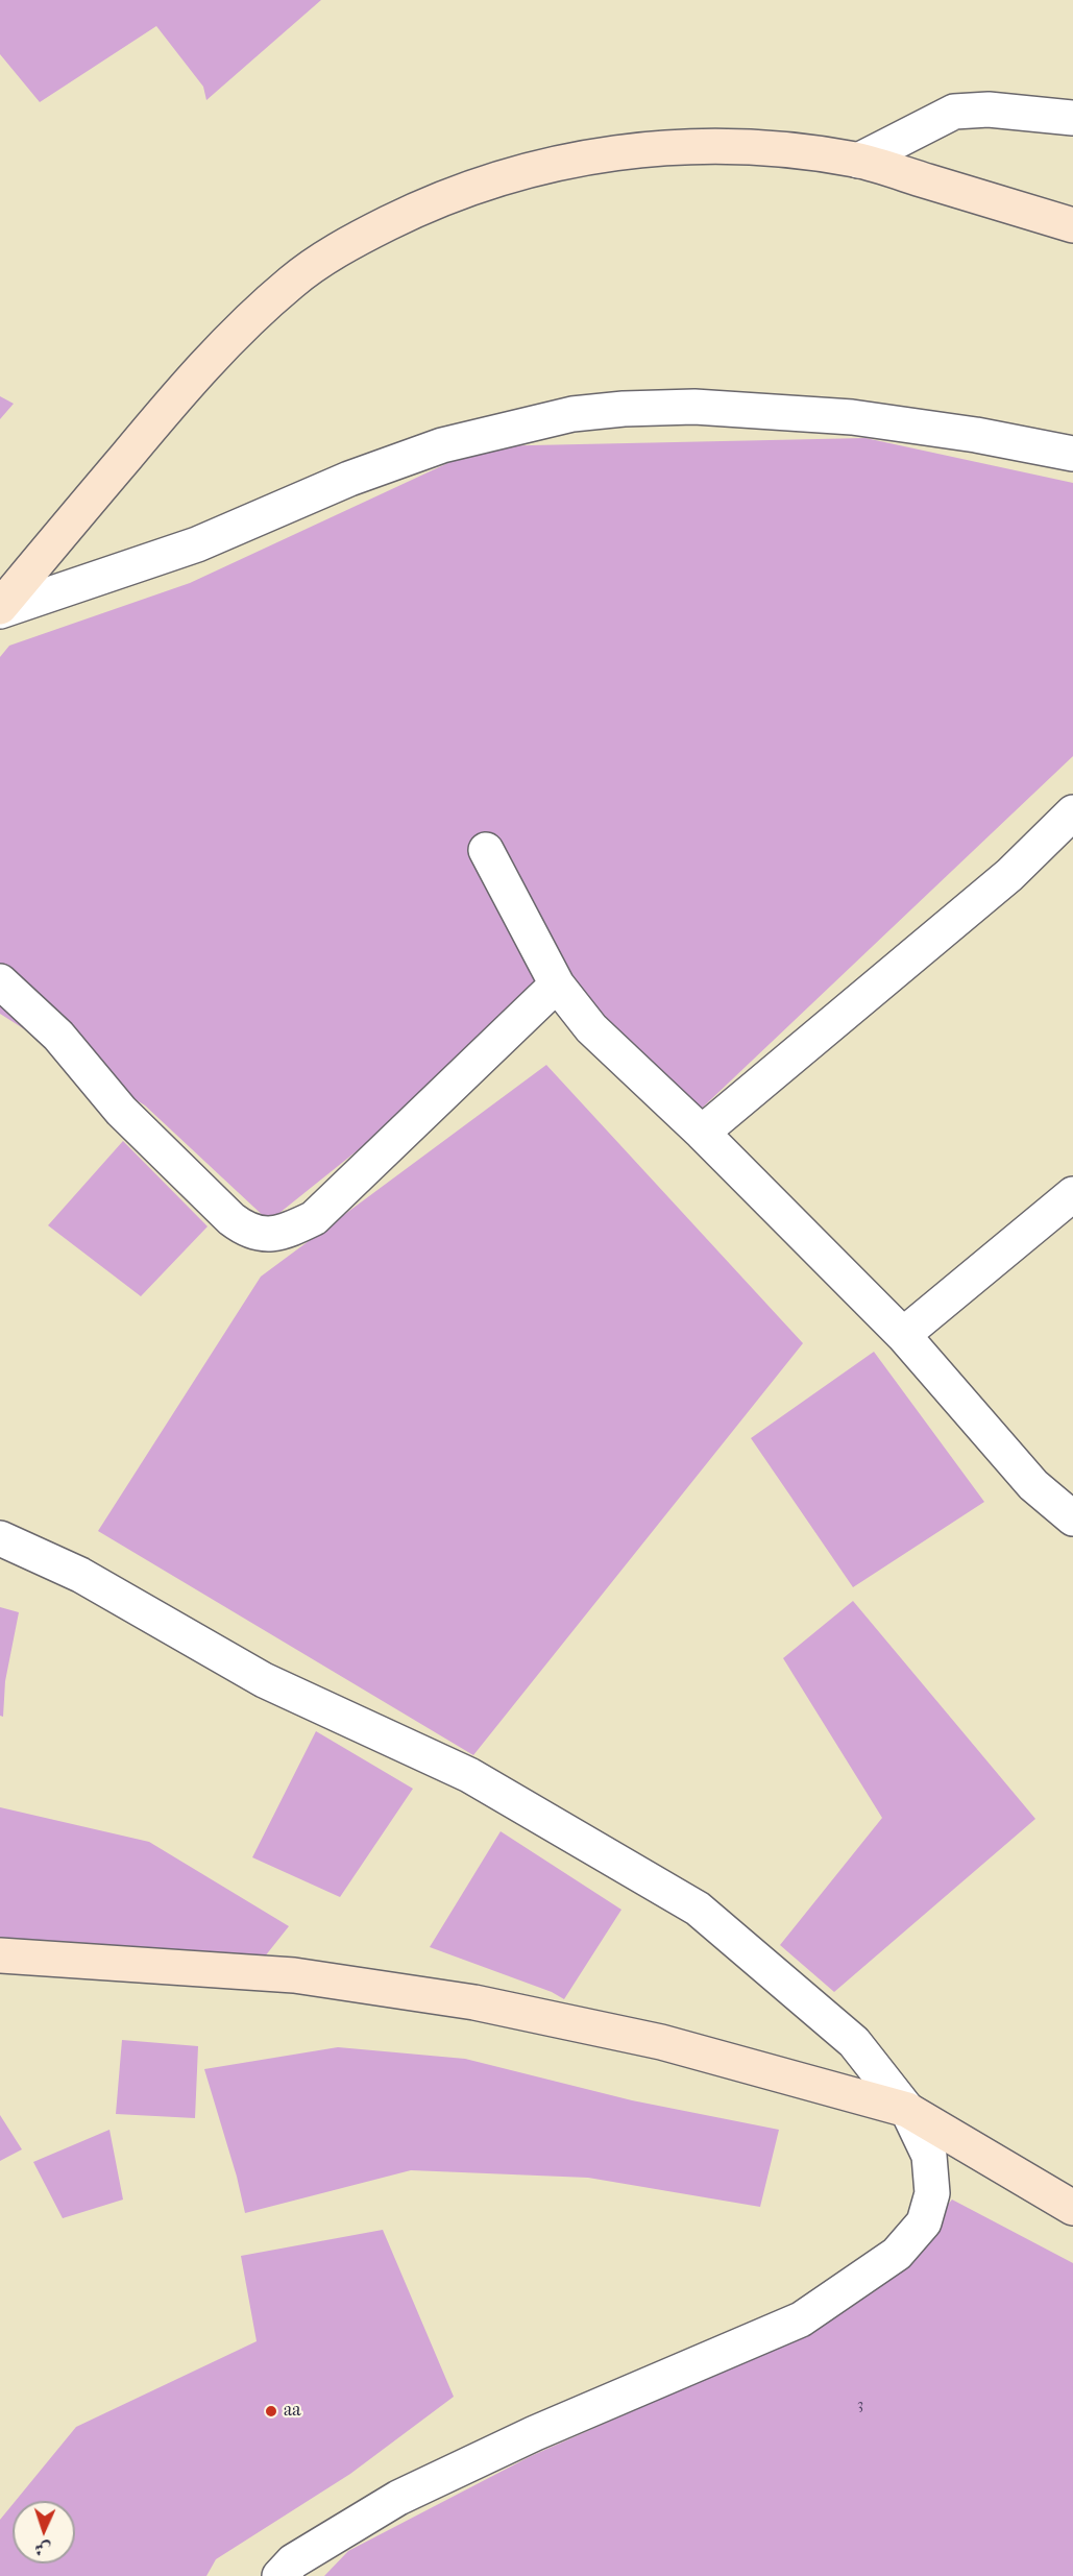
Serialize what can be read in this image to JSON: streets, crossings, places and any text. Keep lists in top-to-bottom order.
{
  "places": ["aa"],
  "house_numbers": ["3"],
  "north": "bottom"
}
